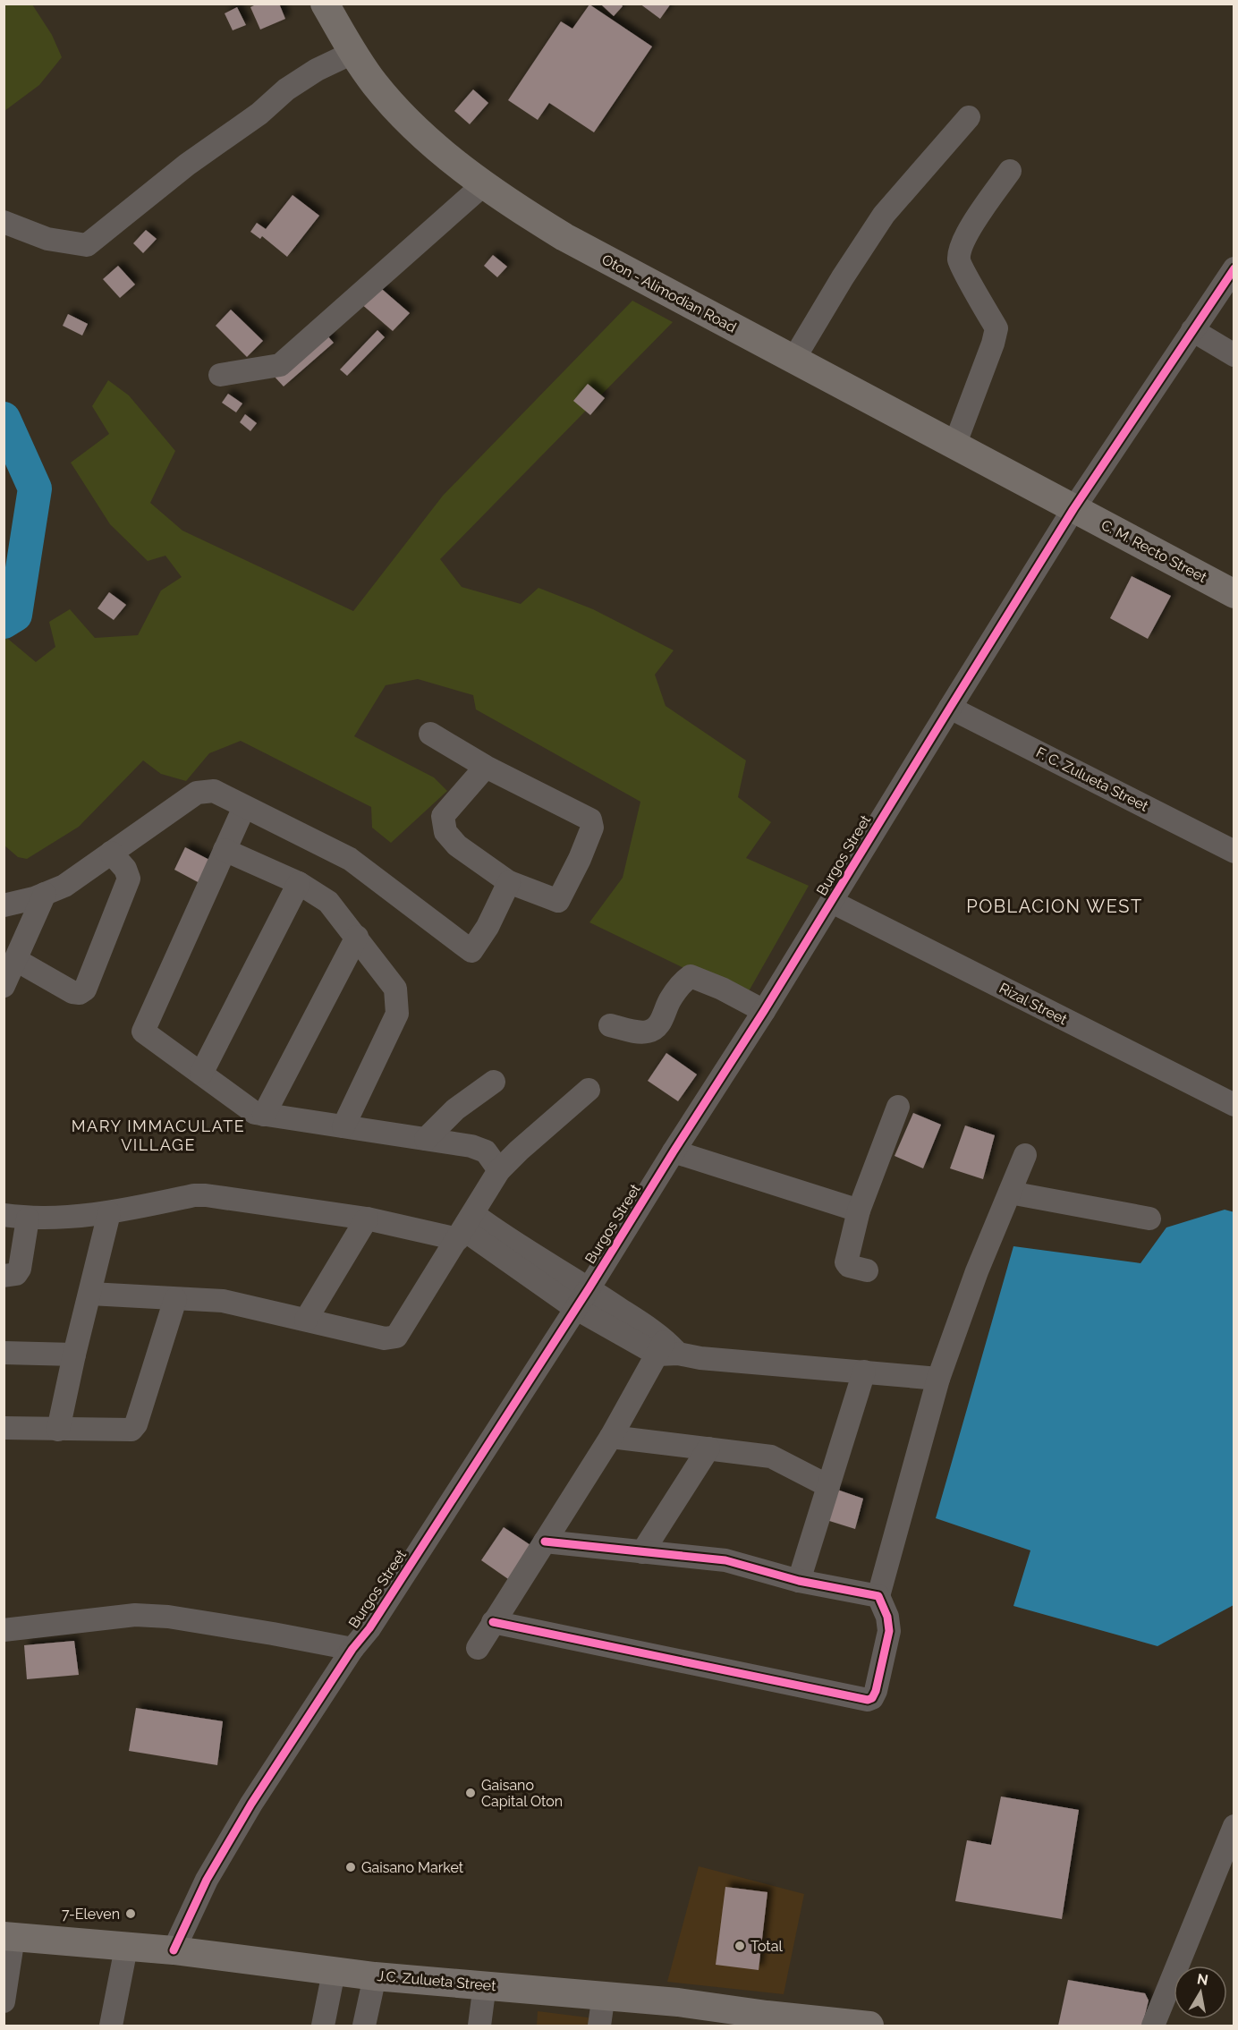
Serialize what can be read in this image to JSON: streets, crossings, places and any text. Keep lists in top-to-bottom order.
{
  "streets": {
    "main road": ["Oton - Alimodian Road", "C. M. Recto Street", "J.C. Zulueta Street"],
    "street": ["F. C. Zulueta Street", "Burgos Street", "Rizal Street"]
  },
  "crossings": [
    ["Oton - Alimodian Road", "C. M. Recto Street"],
    ["Oton - Alimodian Road", "Burgos Street"],
    ["C. M. Recto Street", "Burgos Street"],
    ["F. C. Zulueta Street", "Burgos Street"],
    ["Burgos Street", "Rizal Street"],
    ["Burgos Street", "J.C. Zulueta Street"]
  ],
  "districts": ["POBLACION WEST", "MARY IMMACULATE VILLAGE"],
  "places": [
    "Gaisano Capital Oton",
    "Gaisano Market",
    "7-Eleven",
    "Total"
  ],
  "north": "top"
}
